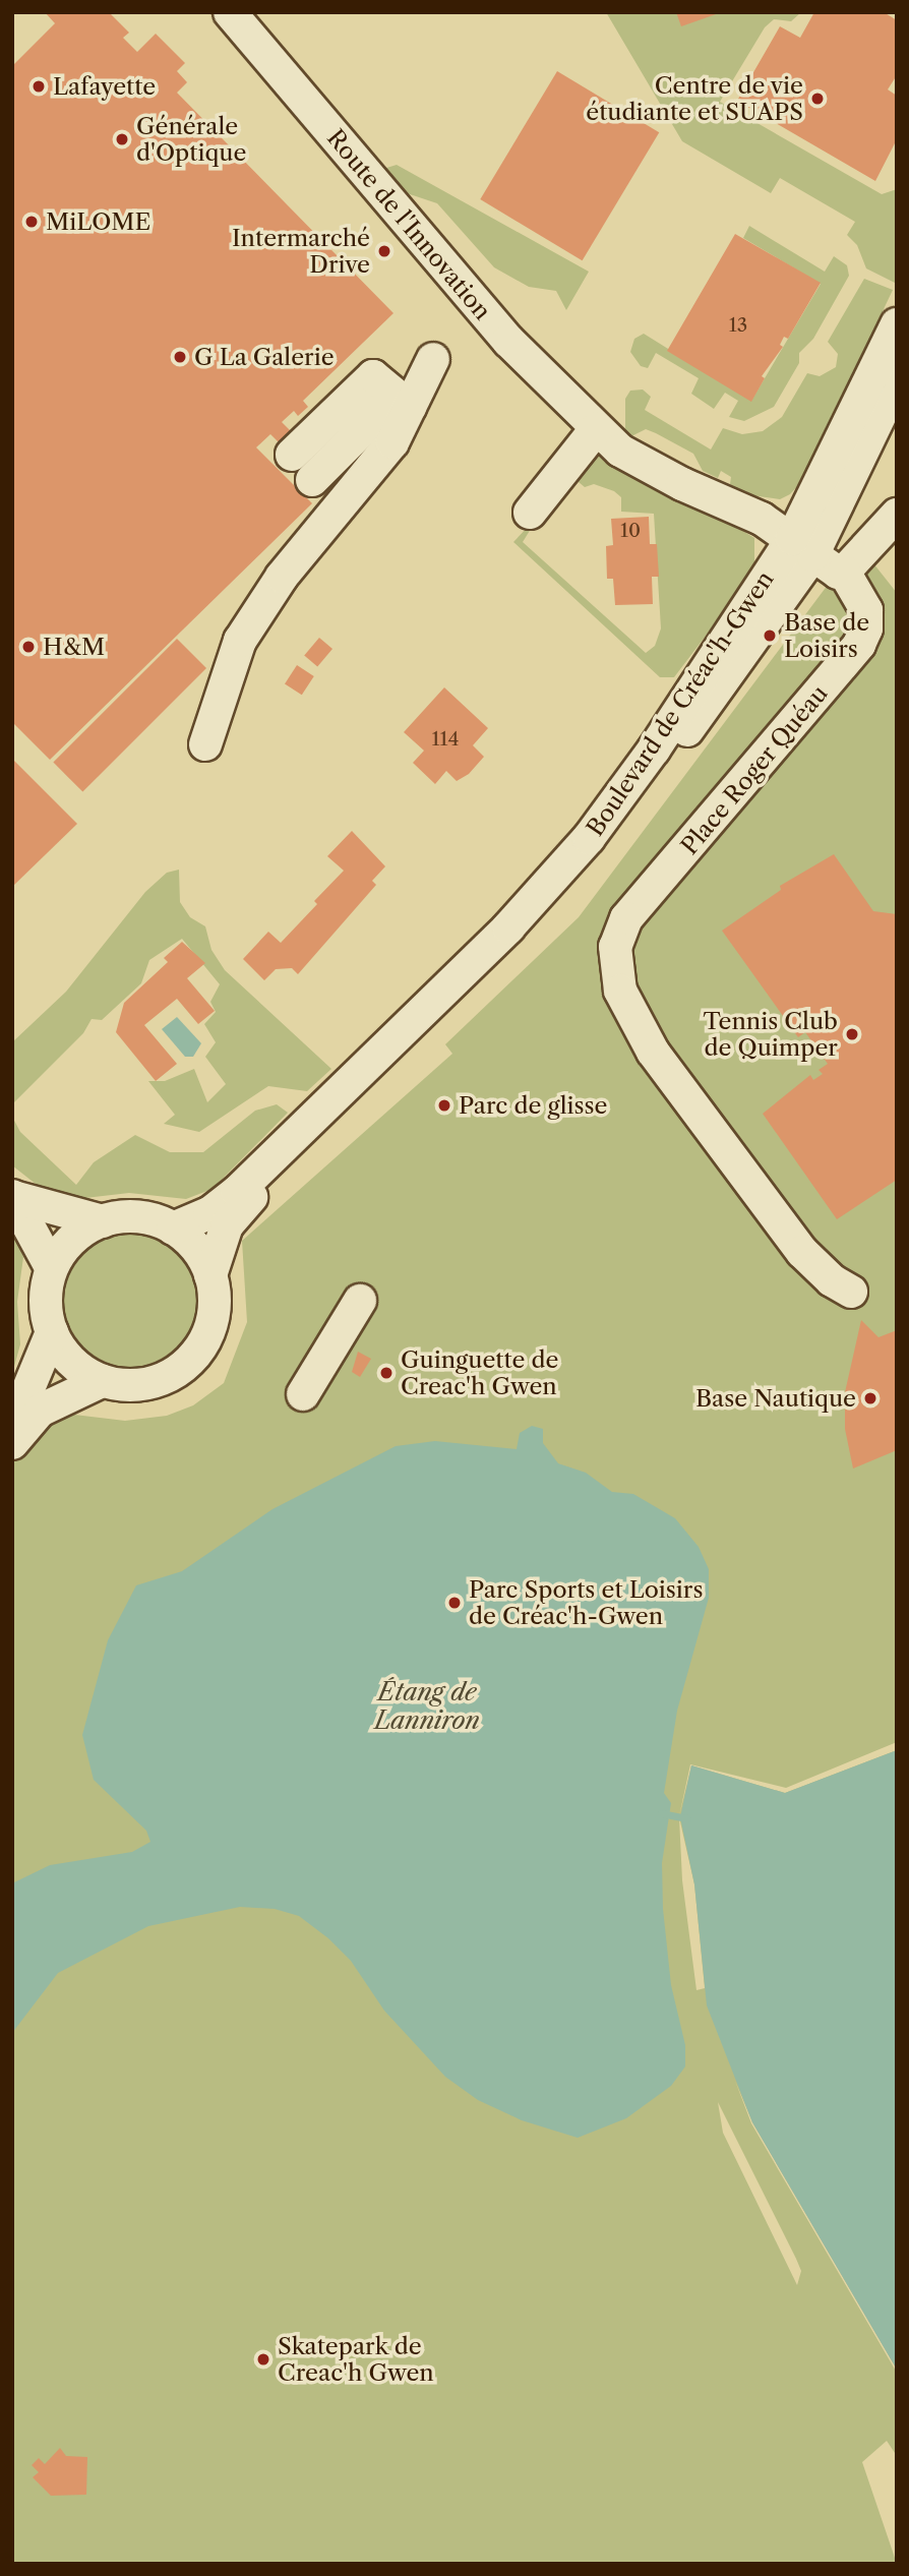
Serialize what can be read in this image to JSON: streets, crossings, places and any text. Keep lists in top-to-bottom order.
{
  "streets": {
    "street": ["Route de l'Innovation", "Boulevard de Créac'h-Gwen", "Place Roger Quéau"]
  },
  "crossings": [
    ["Route de l'Innovation", "Boulevard de Créac'h-Gwen"],
    ["Route de l'Innovation", "Place Roger Quéau"]
  ],
  "water": ["Étang de Lanniron"],
  "places": [
    "Lafayette",
    "Centre de vie étudiante et SUAPS",
    "Générale d'Optique",
    "MiLOME",
    "Intermarché Drive",
    "G La Galerie",
    "Base de Loisirs",
    "H&M",
    "Tennis Club de Quimper",
    "Parc de glisse",
    "Guinguette de Creac'h Gwen",
    "Base Nautique",
    "Parc Sports et Loisirs de Créac'h-Gwen",
    "Skatepark de Creac'h Gwen"
  ],
  "house_numbers": ["13", "10", "114"]
}
